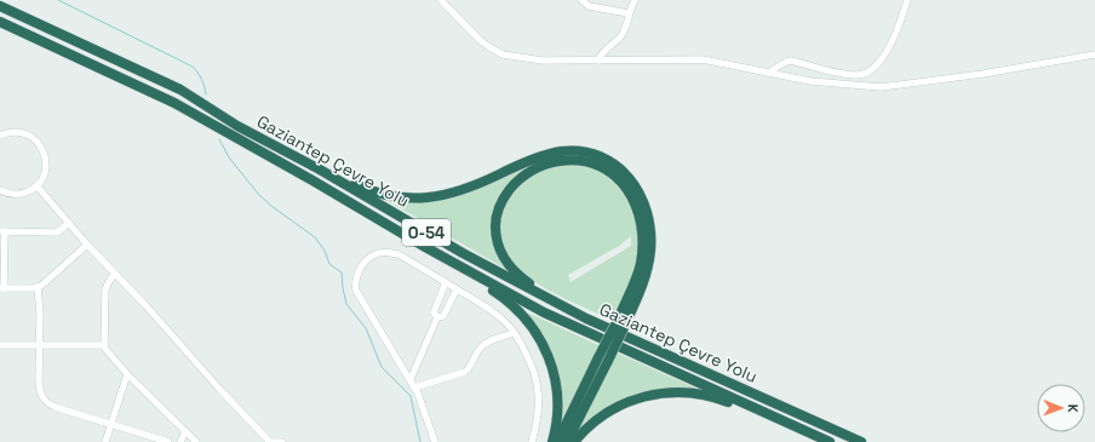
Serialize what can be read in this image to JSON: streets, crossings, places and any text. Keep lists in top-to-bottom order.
{
  "streets": {
    "highway": ["Gaziantep Çevre Yolu", "O-54"]
  },
  "north": "right"
}
